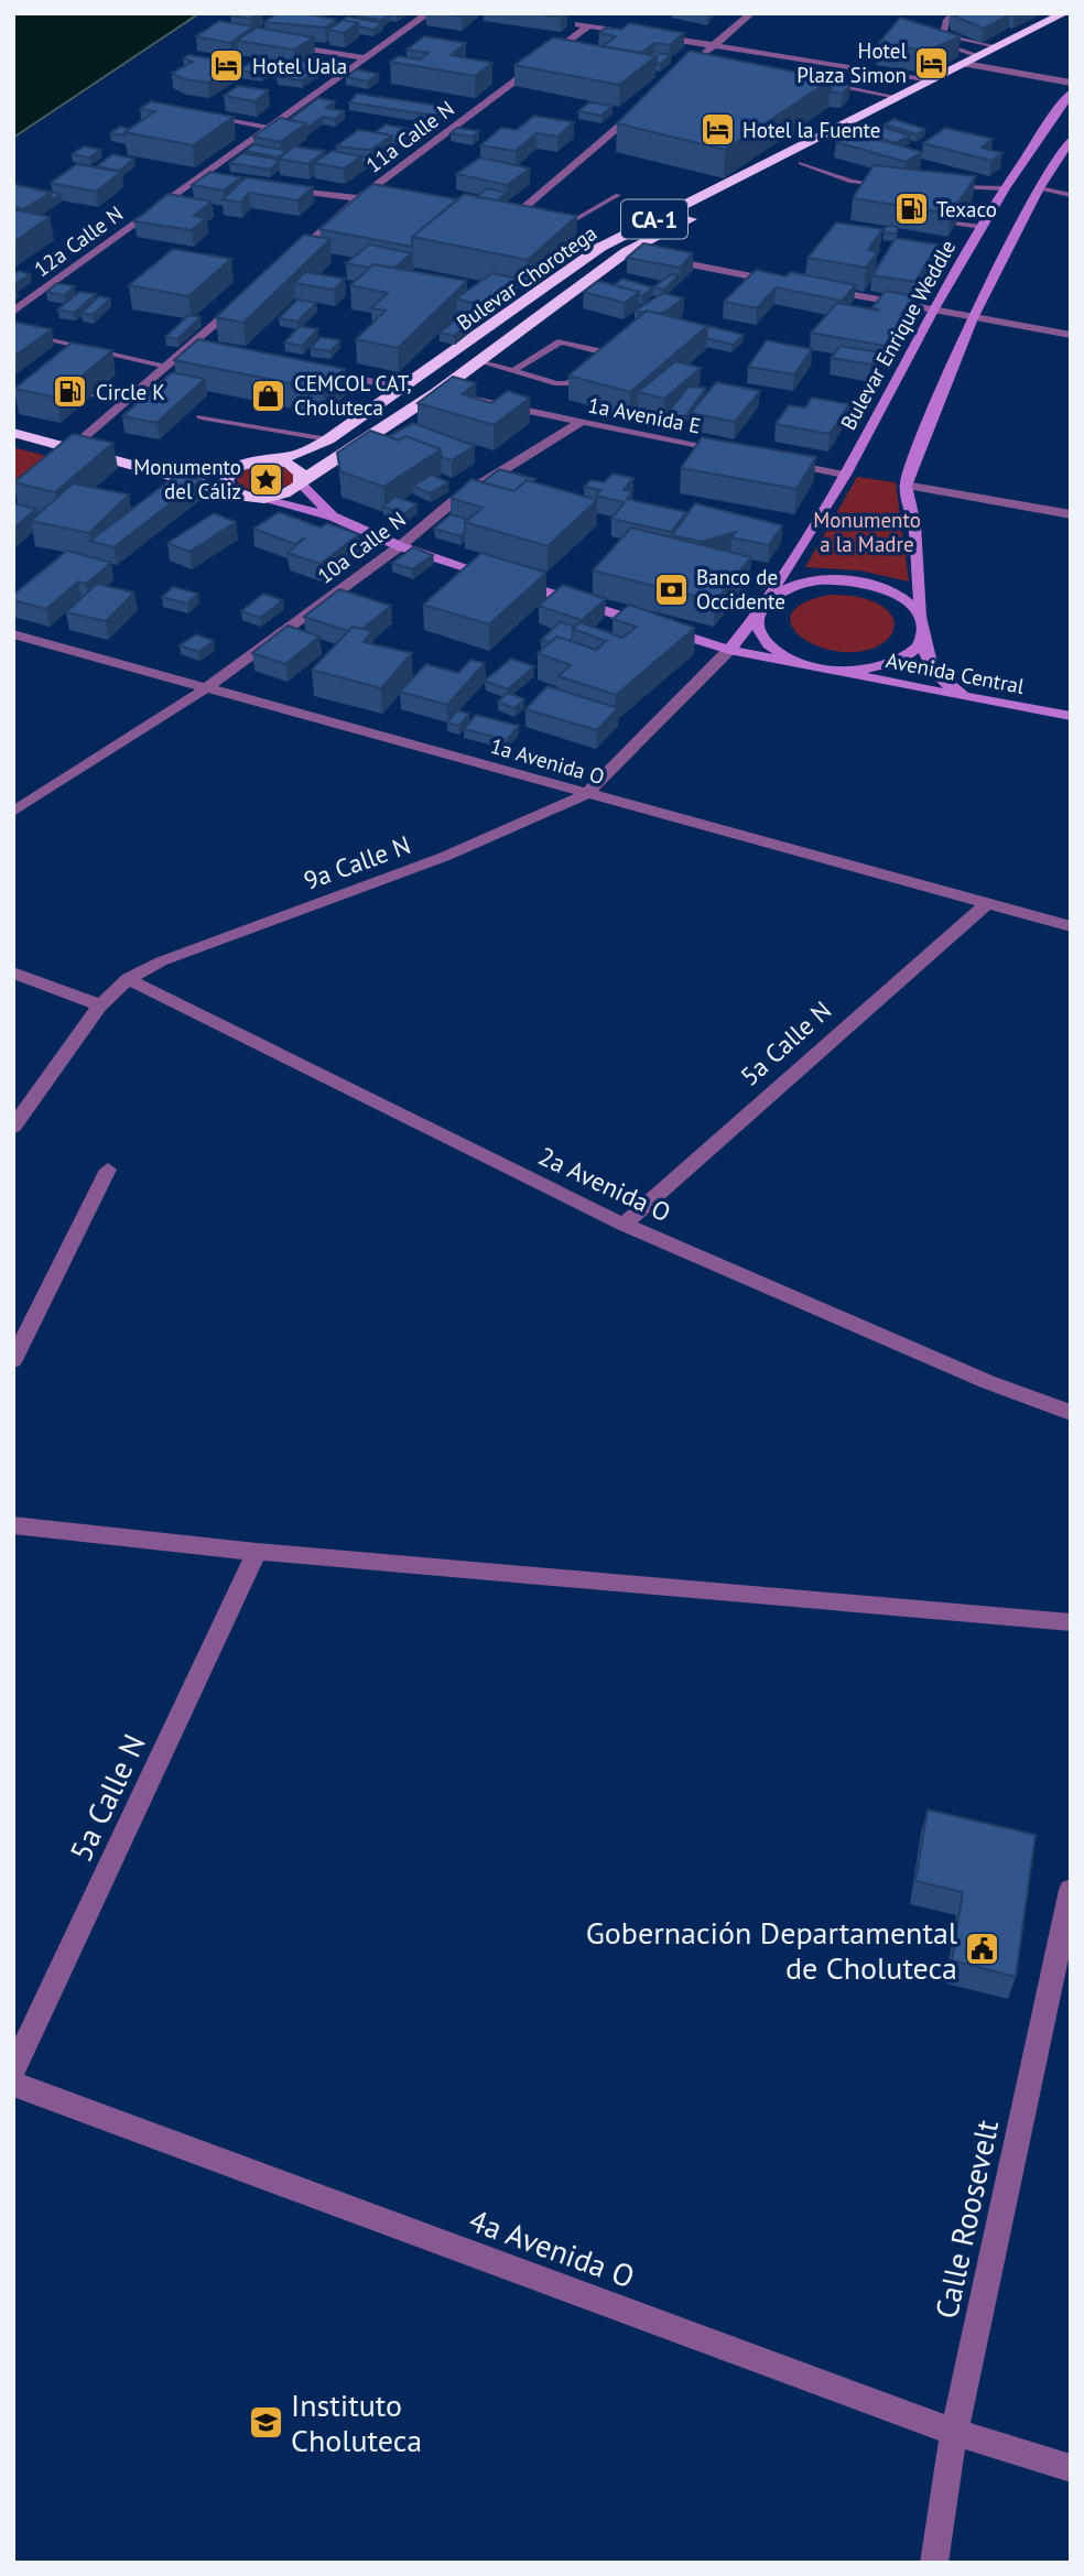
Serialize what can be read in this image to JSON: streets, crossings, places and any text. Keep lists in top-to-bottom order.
{
  "streets": {
    "highway": ["CA-1", "Bulevar Chorotega"],
    "street": [
      "11a Calle N",
      "12a Calle N",
      "Bulevar Enrique Weddle",
      "1a Avenida E",
      "10a Calle N",
      "Avenida Central",
      "1a Avenida O",
      "9a Calle N",
      "5a Calle N",
      "2a Avenida O",
      "Calle Roosevelt",
      "4a Avenida O"
    ]
  },
  "crossings": [
    ["CA-1", "Bulevar Chorotega"],
    ["Bulevar Chorotega", "1a Avenida E"],
    ["1a Avenida E", "10a Calle N"],
    ["10a Calle N", "1a Avenida O"],
    ["1a Avenida O", "9a Calle N"],
    ["1a Avenida O", "5a Calle N"],
    ["9a Calle N", "2a Avenida O"],
    ["5a Calle N", "2a Avenida O"],
    ["Calle Roosevelt", "4a Avenida O"]
  ],
  "parks": ["Monumento a la Madre"],
  "places": {
    "hotel": ["Hotel Plaza Simon", "Hotel Uala", "Hotel la Fuente"],
    "fuel station": ["Texaco", "Circle K"],
    "shop": ["CEMCOL CAT, Choluteca"],
    "place": ["Monumento del Cáliz"],
    "bank": ["Banco de Occidente"],
    "public building": ["Gobernación Departamental de Choluteca"],
    "school or university": ["Instituto Choluteca"]
  }
}
